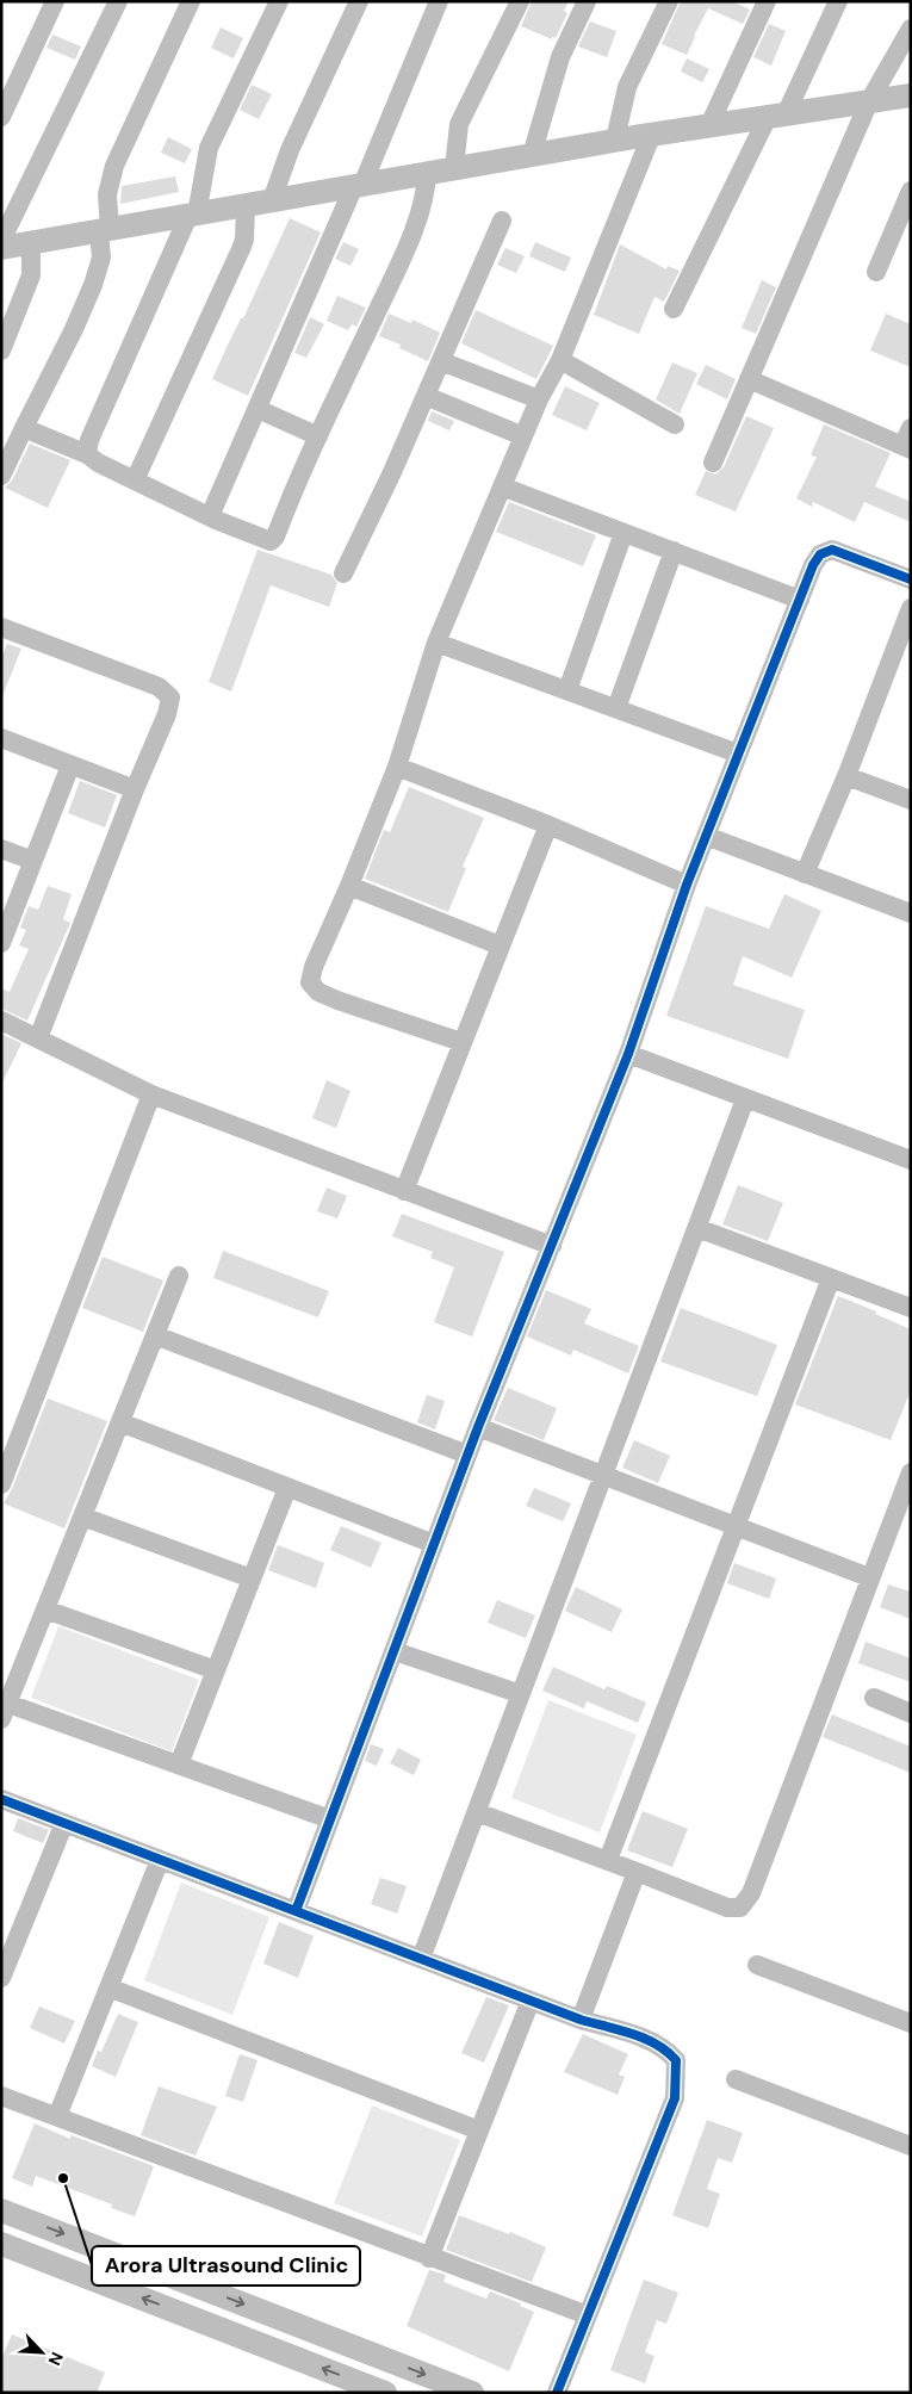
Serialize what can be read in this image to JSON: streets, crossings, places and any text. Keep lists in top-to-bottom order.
{
  "places": ["Arora Ultrasound Clinic"],
  "north": "bottom right"
}
